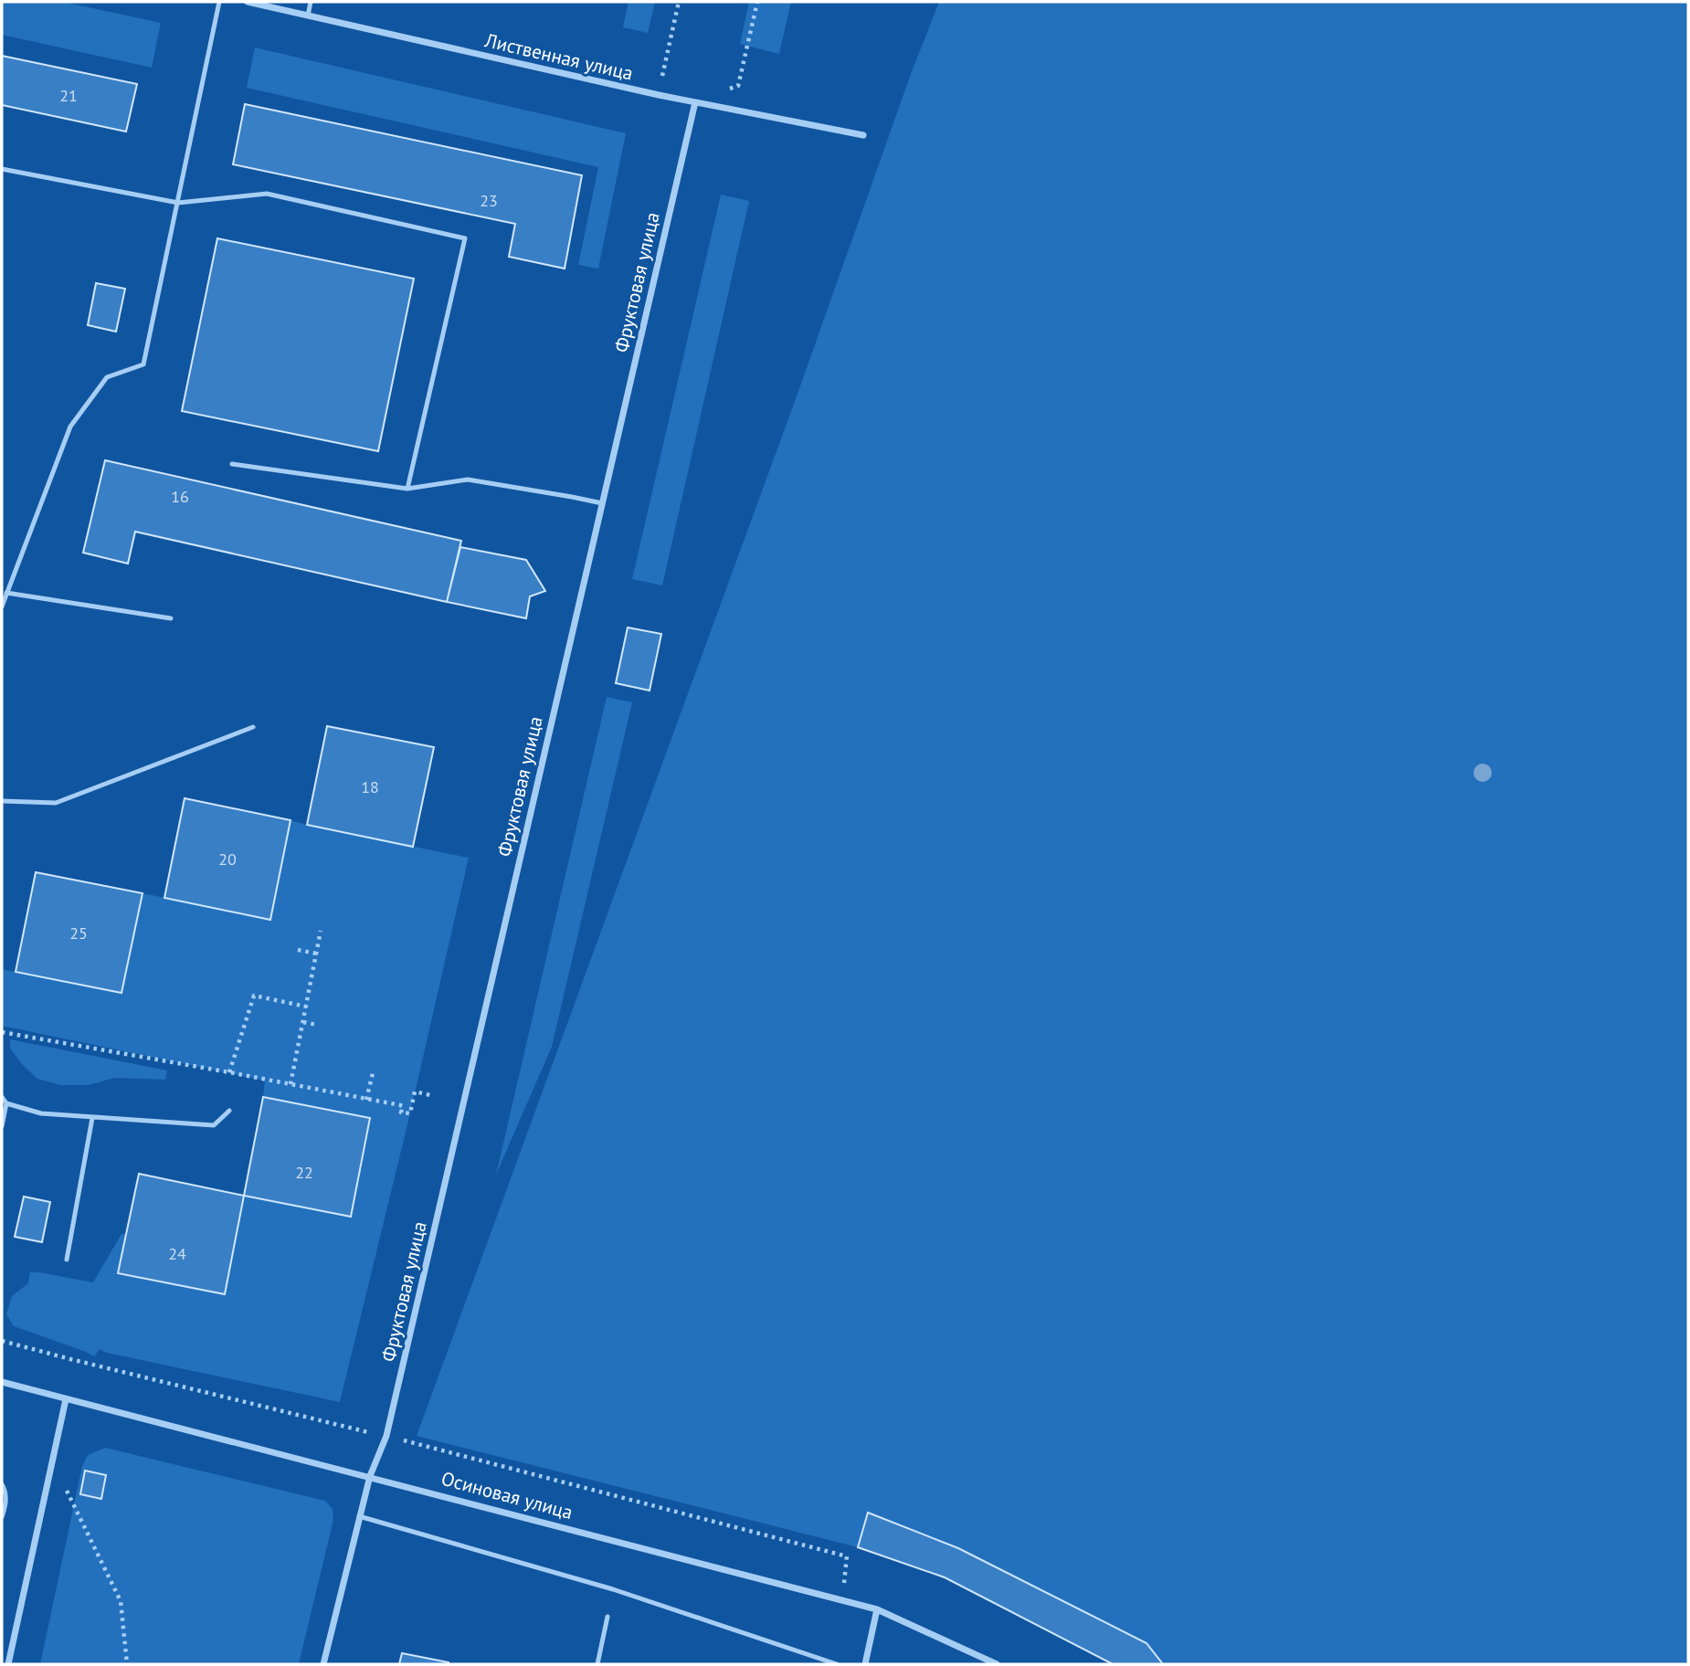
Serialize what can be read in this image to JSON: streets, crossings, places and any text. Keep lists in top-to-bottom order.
{
  "streets": {
    "street": ["Лиственная улица", "Фруктовая улица", "Осиновая улица"]
  },
  "crossings": [
    ["Лиственная улица", "Фруктовая улица"],
    ["Фруктовая улица", "Осиновая улица"]
  ],
  "house_numbers": [
    "21",
    "23",
    "16",
    "18",
    "20",
    "25",
    "22",
    "24"
  ]
}
